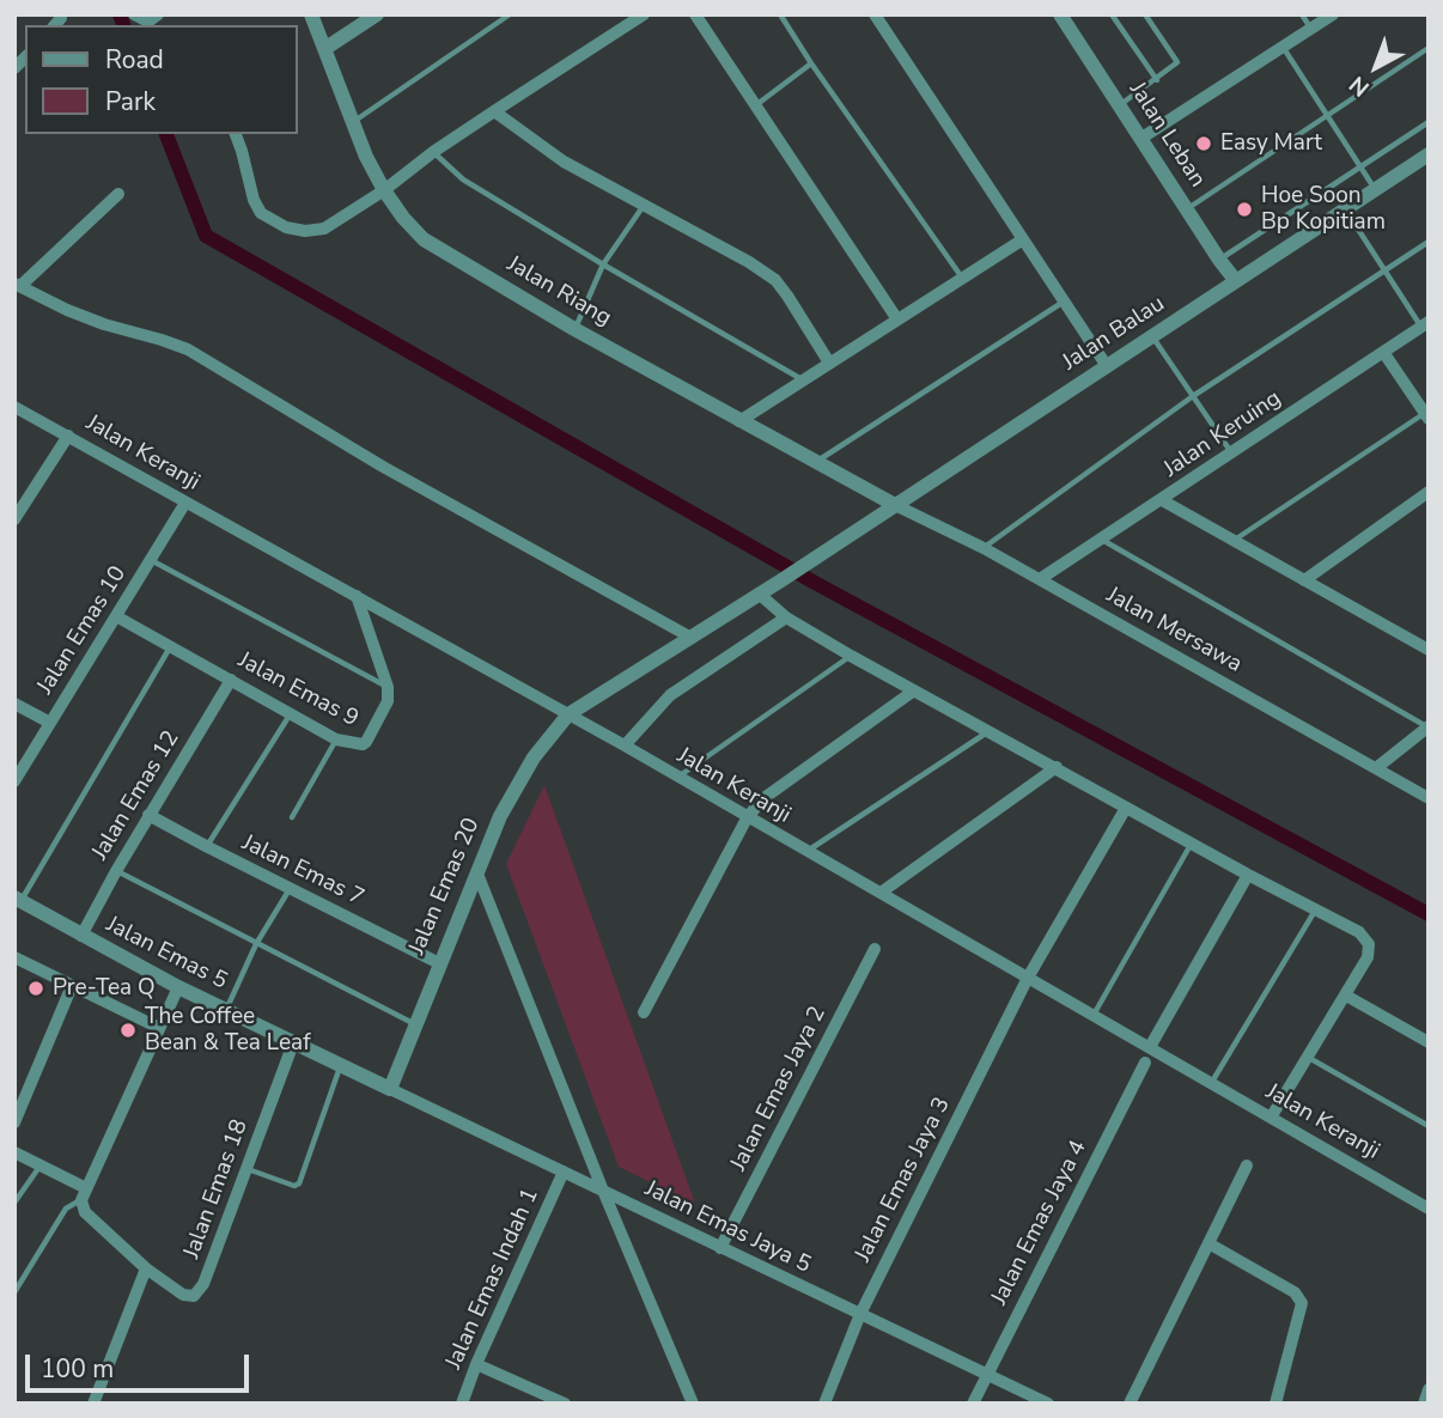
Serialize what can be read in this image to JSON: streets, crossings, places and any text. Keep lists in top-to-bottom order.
{
  "streets": {
    "street": [
      "Jalan Leban",
      "Jalan Riang",
      "Jalan Balau",
      "Jalan Keruing",
      "Jalan Keranji",
      "Jalan Emas 10",
      "Jalan Mersawa",
      "Jalan Emas 9",
      "Jalan Emas 12",
      "Jalan Emas 7",
      "Jalan Emas 20",
      "Jalan Emas 5",
      "Jalan Emas Jaya 2",
      "Jalan Emas Jaya 3",
      "Jalan Emas 18",
      "Jalan Emas Jaya 4",
      "Jalan Emas Jaya 5",
      "Jalan Emas Indah 1"
    ]
  },
  "crossings": [
    ["Jalan Leban", "Jalan Balau"],
    ["Jalan Riang", "Jalan Balau"],
    ["Jalan Riang", "Jalan Mersawa"],
    ["Jalan Balau", "Jalan Mersawa"],
    ["Jalan Balau", "Jalan Emas 20"],
    ["Jalan Keruing", "Jalan Mersawa"],
    ["Jalan Keranji", "Jalan Emas 10"],
    ["Jalan Keranji", "Jalan Emas 9"],
    ["Jalan Keranji", "Jalan Emas 20"],
    ["Jalan Keranji", "Jalan Emas Jaya 3"],
    ["Jalan Emas 10", "Jalan Emas 9"],
    ["Jalan Emas 9", "Jalan Emas 12"],
    ["Jalan Emas 12", "Jalan Emas 7"],
    ["Jalan Emas 12", "Jalan Emas 5"],
    ["Jalan Emas 7", "Jalan Emas 20"],
    ["Jalan Emas 20", "Jalan Emas 5"],
    ["Jalan Emas 20", "Jalan Emas Jaya 5"],
    ["Jalan Emas 5", "Jalan Emas 18"],
    ["Jalan Emas 5", "Jalan Emas Jaya 5"],
    ["Jalan Emas Jaya 2", "Jalan Emas Jaya 5"],
    ["Jalan Emas Jaya 3", "Jalan Emas Jaya 5"],
    ["Jalan Emas Jaya 4", "Jalan Emas Jaya 5"],
    ["Jalan Emas Jaya 5", "Jalan Emas Indah 1"]
  ],
  "places": [
    "Easy Mart",
    "Hoe Soon Bp Kopitiam",
    "Pre-Tea Q",
    "The Coffee Bean & Tea Leaf"
  ],
  "legend": ["Road", "Park"],
  "scale_bar": "100 m",
  "north": "bottom left"
}
